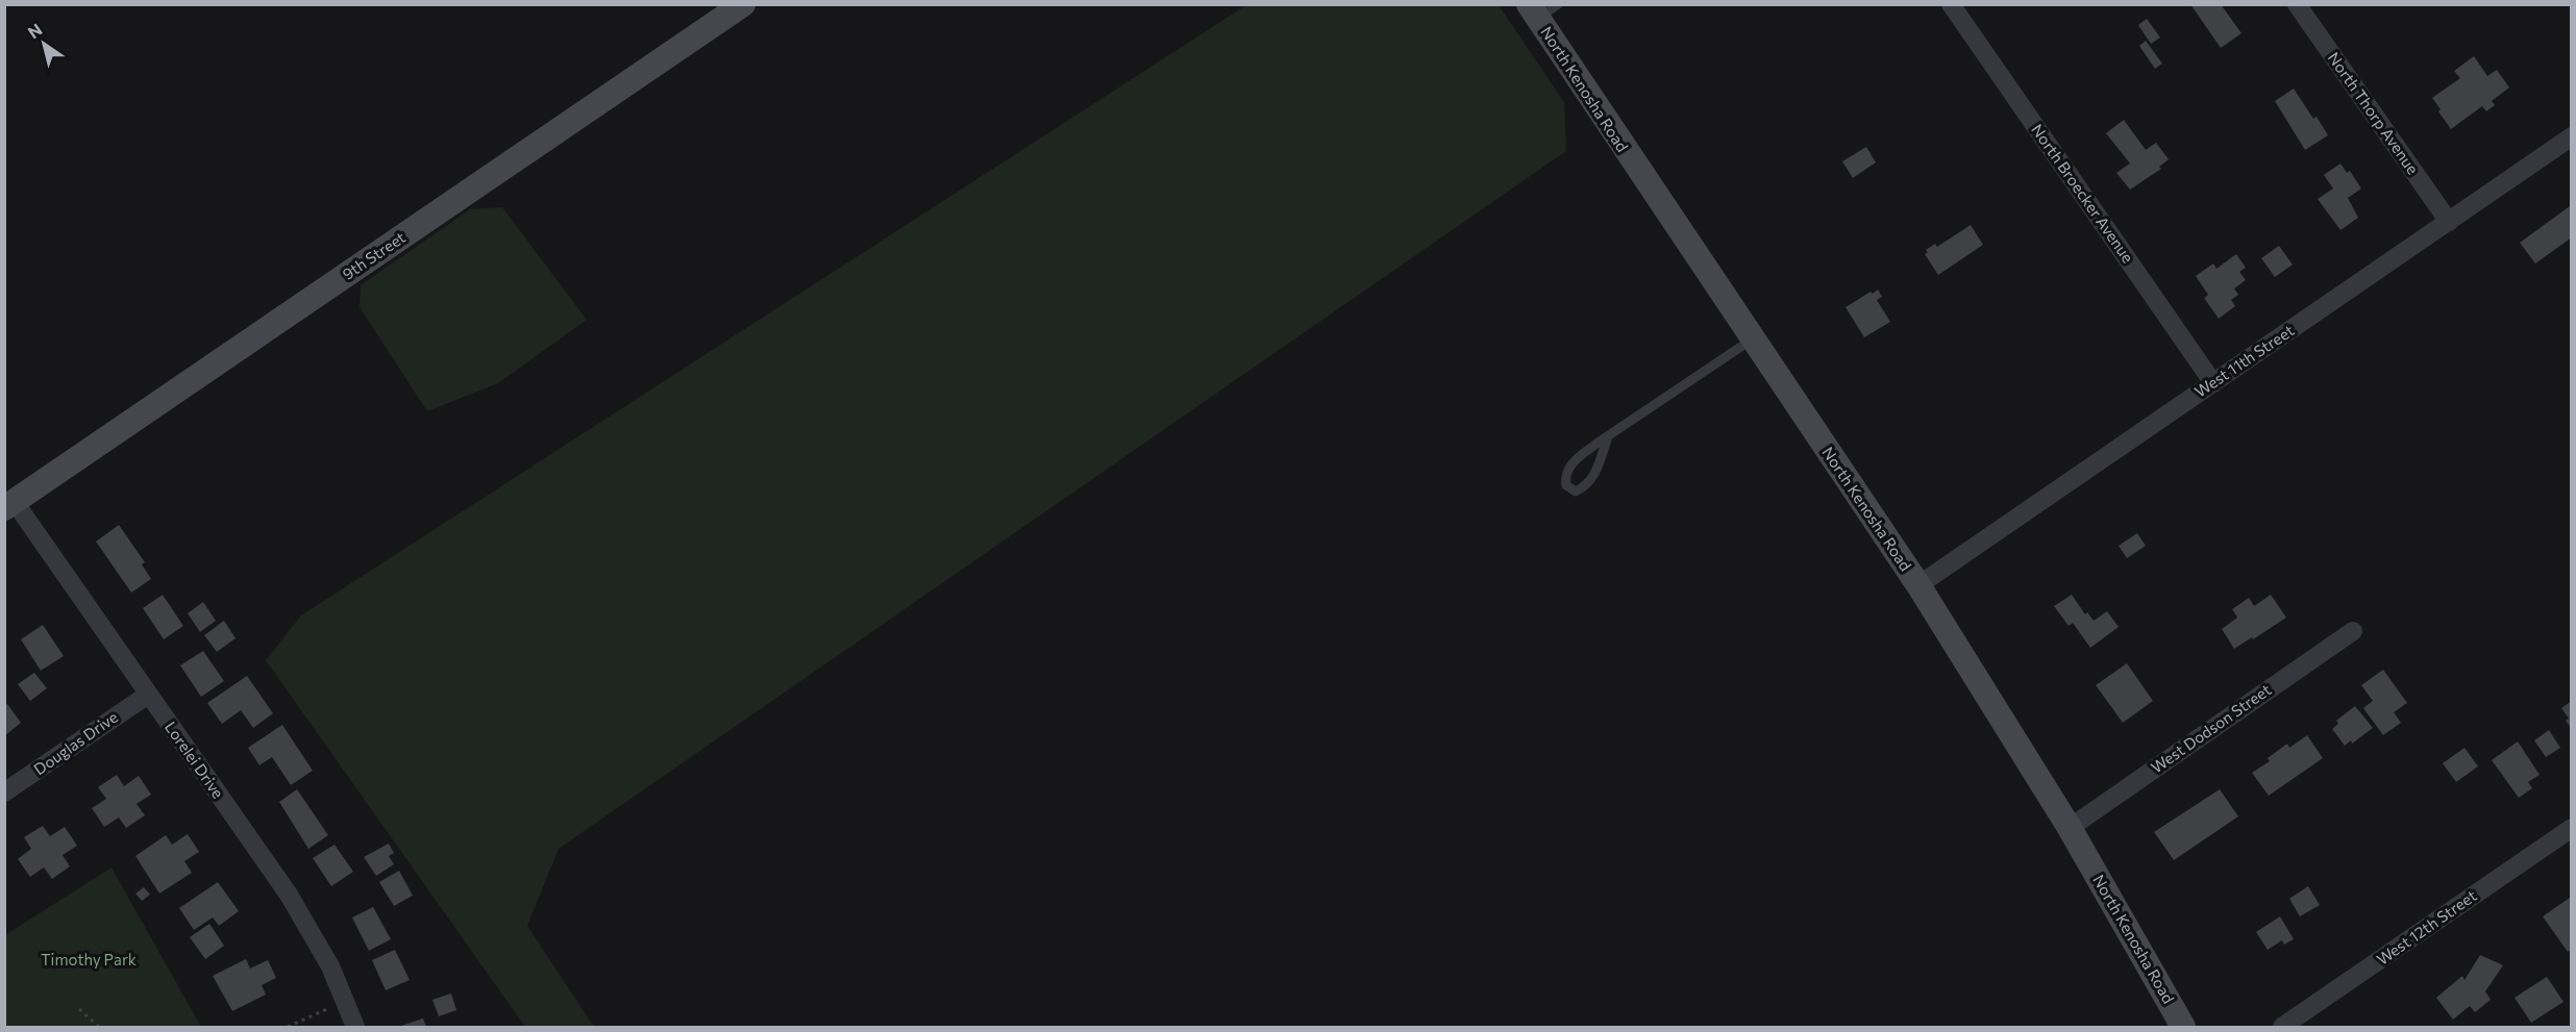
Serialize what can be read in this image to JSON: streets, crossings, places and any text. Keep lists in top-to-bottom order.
{
  "streets": {
    "street": [
      "North Kenosha Road",
      "North Thorp Avenue",
      "North Broecker Avenue",
      "9th Street",
      "West 11th Street",
      "West Dodson Street",
      "Douglas Drive",
      "Lorelei Drive",
      "West 12th Street"
    ]
  },
  "crossings": [
    ["North Kenosha Road", "West 11th Street"],
    ["North Kenosha Road", "West Dodson Street"],
    ["North Thorp Avenue", "West 11th Street"],
    ["North Broecker Avenue", "West 11th Street"],
    ["9th Street", "Lorelei Drive"],
    ["Douglas Drive", "Lorelei Drive"]
  ],
  "parks": ["Timothy Park"],
  "north": "top left"
}
